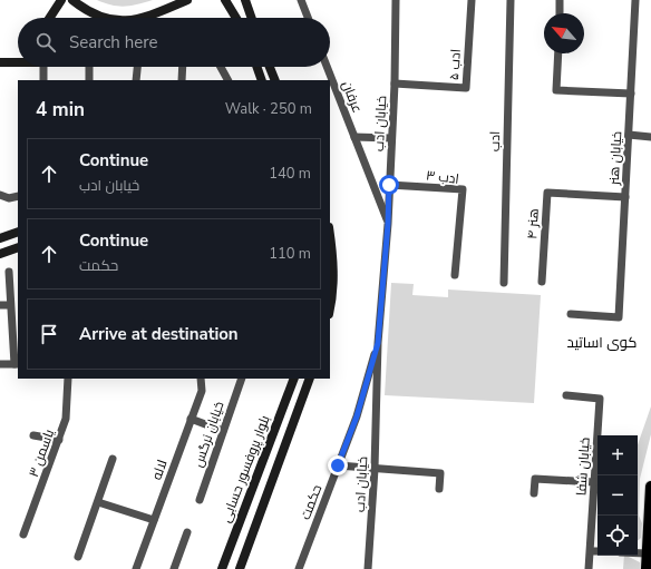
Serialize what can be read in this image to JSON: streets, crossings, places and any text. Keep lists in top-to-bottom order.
{
  "streets": {
    "main road": ["بلوار پروفسور حسابی"],
    "street": [
      "ادب ۵",
      "عرفان",
      "خیابان ادب",
      "ادب",
      "خیابان هنر",
      "ادب ۳",
      "هنر ۴",
      "خیابان نرگس",
      "یاسمن ۳",
      "خیابان شفا",
      "لاله",
      "حکمت"
    ]
  },
  "crossings": [
    ["ادب ۵", "خیابان ادب"],
    ["عرفان", "خیابان ادب"],
    ["خیابان ادب", "ادب ۳"],
    ["خیابان ادب", "حکمت"],
    ["خیابان هنر", "هنر ۴"]
  ],
  "districts": ["کوی اساتید"],
  "north": "top left",
  "page": {
    "search": "Search here",
    "heading": ["4 min", "Walk · 250 m"],
    "list": [
      ["Continue", "خیابان ادب", "140 m"],
      ["Continue", "حکمت", "110 m"],
      "Arrive at destination"
    ],
    "map_buttons": ["+", "−"]
  }
}
